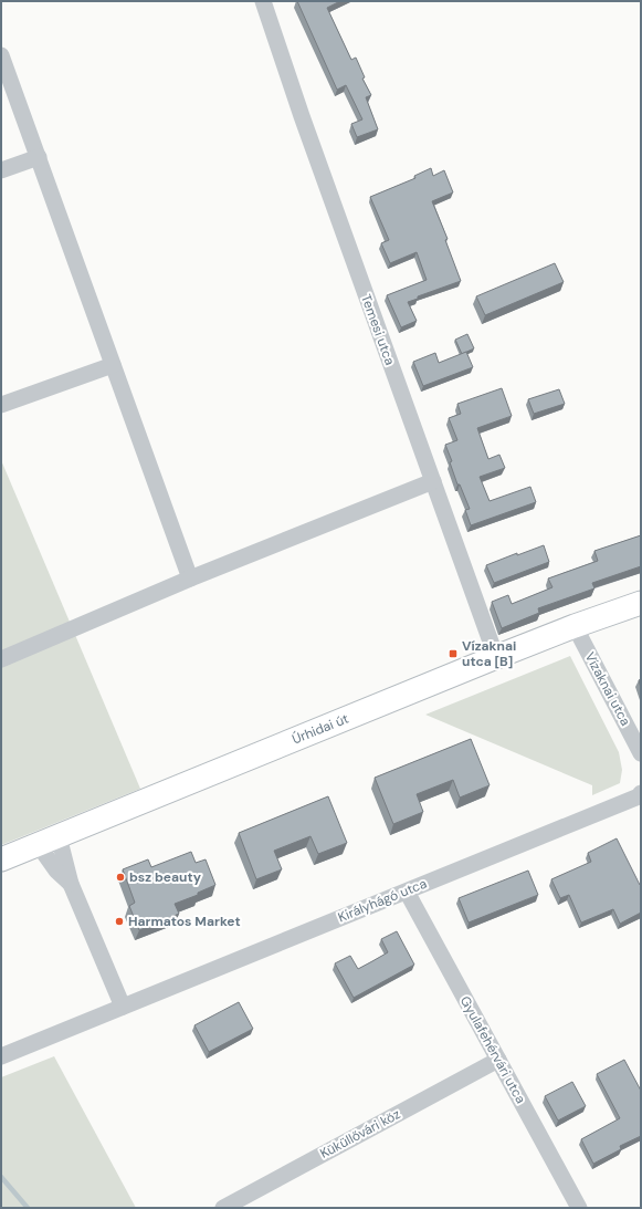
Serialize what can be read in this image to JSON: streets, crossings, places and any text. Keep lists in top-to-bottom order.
{
  "streets": {
    "main road": ["Úrhidai út"],
    "street": [
      "Temesi utca",
      "Vízaknai utca",
      "Királyhágó utca",
      "Gyulafehérvári utca",
      "Küküllővári köz"
    ]
  },
  "crossings": [
    ["Temesi utca", "Úrhidai út"],
    ["Vízaknai utca", "Úrhidai út"],
    ["Királyhágó utca", "Gyulafehérvári utca"],
    ["Gyulafehérvári utca", "Küküllővári köz"]
  ],
  "places": {
    "transit": ["Vízaknai utca [B]"],
    "other": ["bsz beauty", "Harmatos Market"]
  }
}
